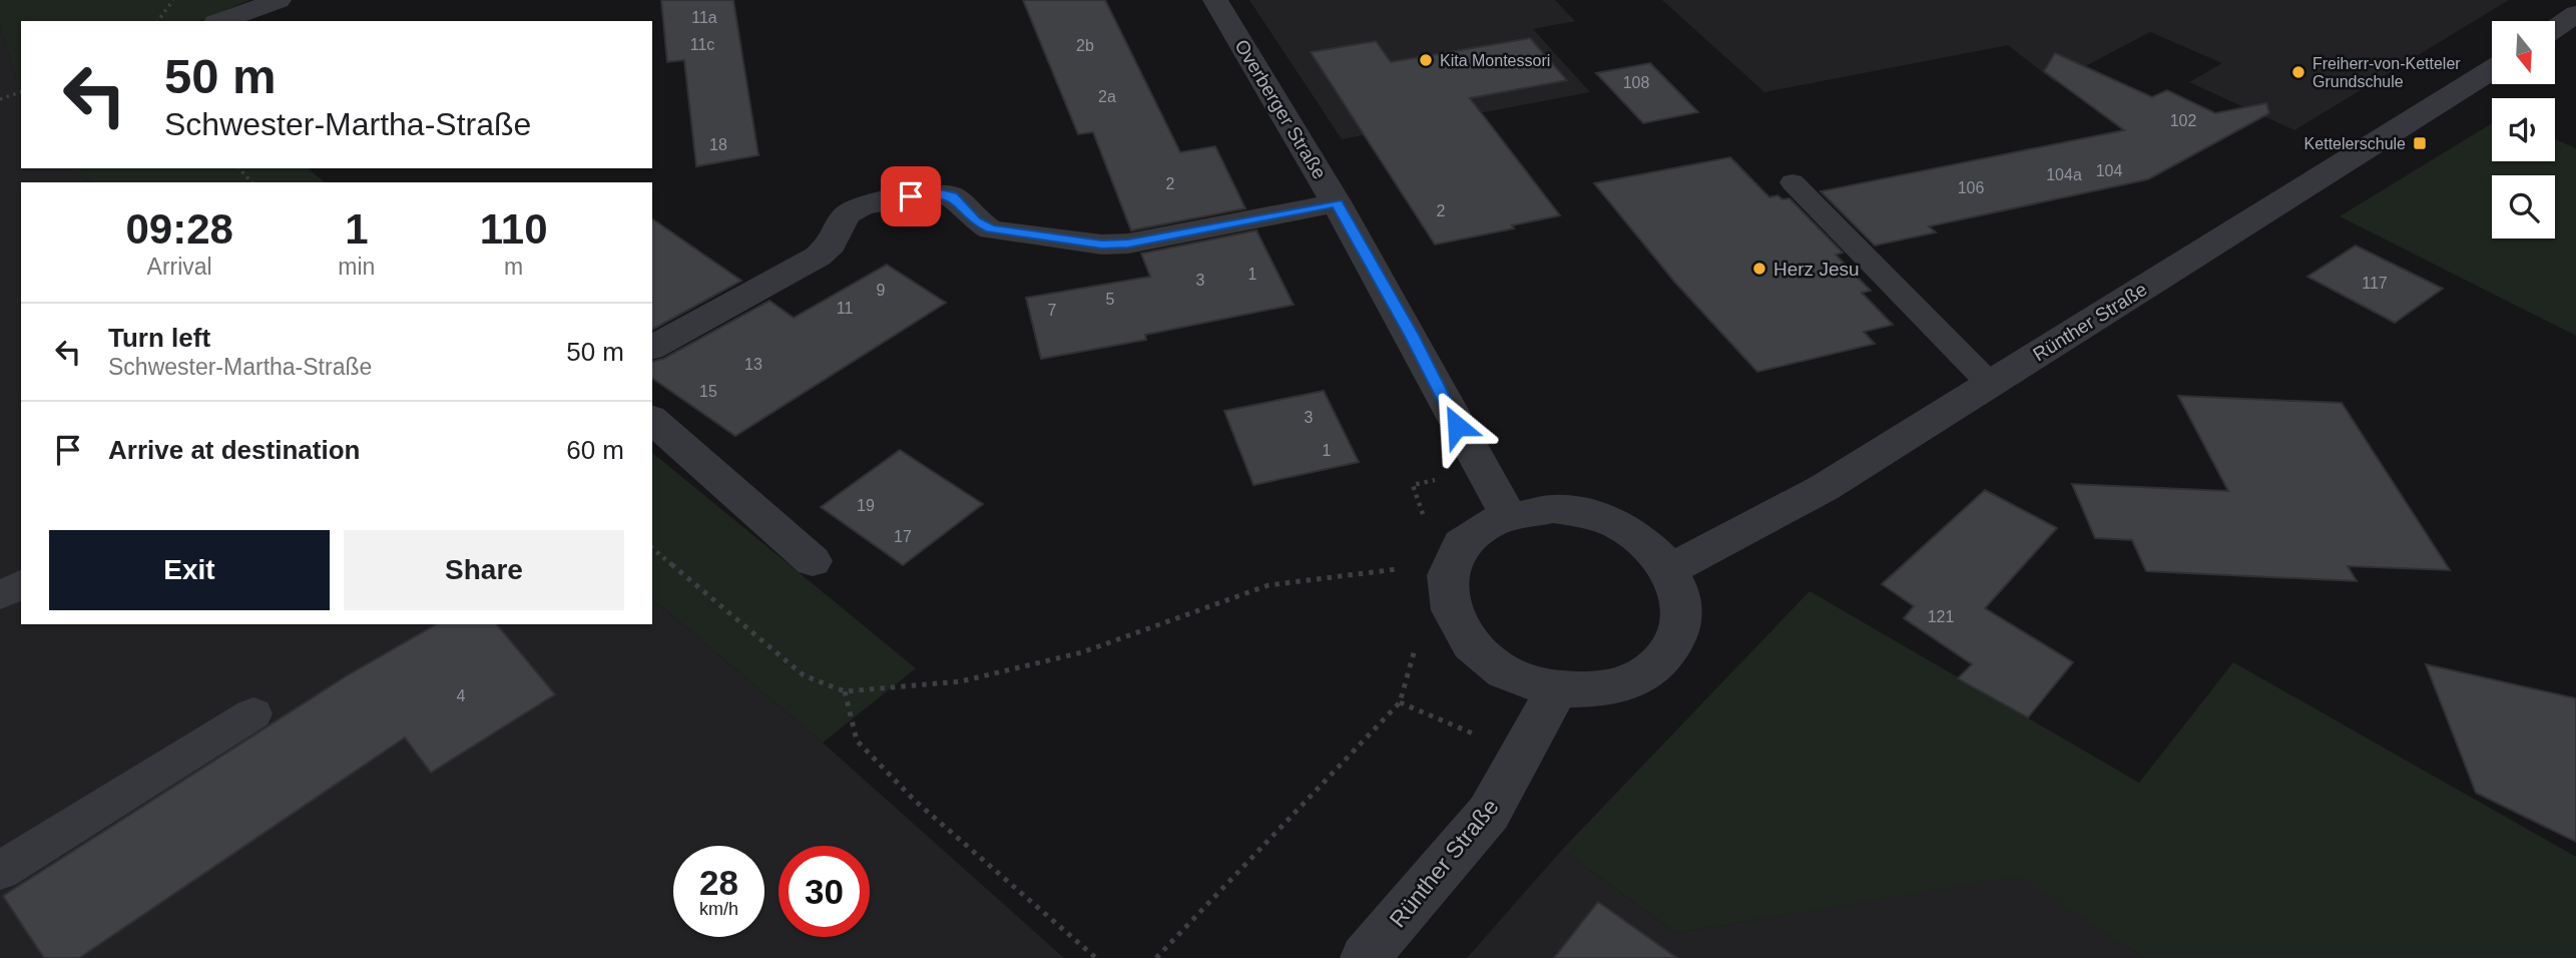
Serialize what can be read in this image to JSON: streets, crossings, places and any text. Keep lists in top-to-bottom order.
{
  "streets": {
    "street": ["Overberger Straße", "Rünther Straße"]
  },
  "crossings": [
    ["Overberger Straße", "Rünther Straße"]
  ],
  "places": {
    "other": ["Kita Montessori", "Freiherr-von-Ketteler Grundschule", "Herz Jesu"],
    "transit": ["Kettelerschule"]
  },
  "house_numbers": [
    "11a",
    "11c",
    "2b",
    "108",
    "2a",
    "102",
    "18",
    "104",
    "104a",
    "2",
    "106",
    "2",
    "1",
    "3",
    "117",
    "9",
    "5",
    "11",
    "7",
    "13",
    "15",
    "3",
    "1",
    "19",
    "17",
    "121",
    "4"
  ],
  "north": "bottom",
  "page": {
    "turn": ["50 m", "Schwester-Martha-Straße"],
    "eta": [
      "09:28",
      "Arrival",
      "1",
      "min",
      "110",
      "m"
    ],
    "list": [
      {
        "name": "Turn left",
        "note": "Schwester-Martha-Straße",
        "value": "50 m"
      },
      {
        "name": "Arrive at destination",
        "value": "60 m"
      }
    ],
    "buttons": ["Exit", "Share"],
    "speed": "28 km/h",
    "limit": "30"
  }
}
